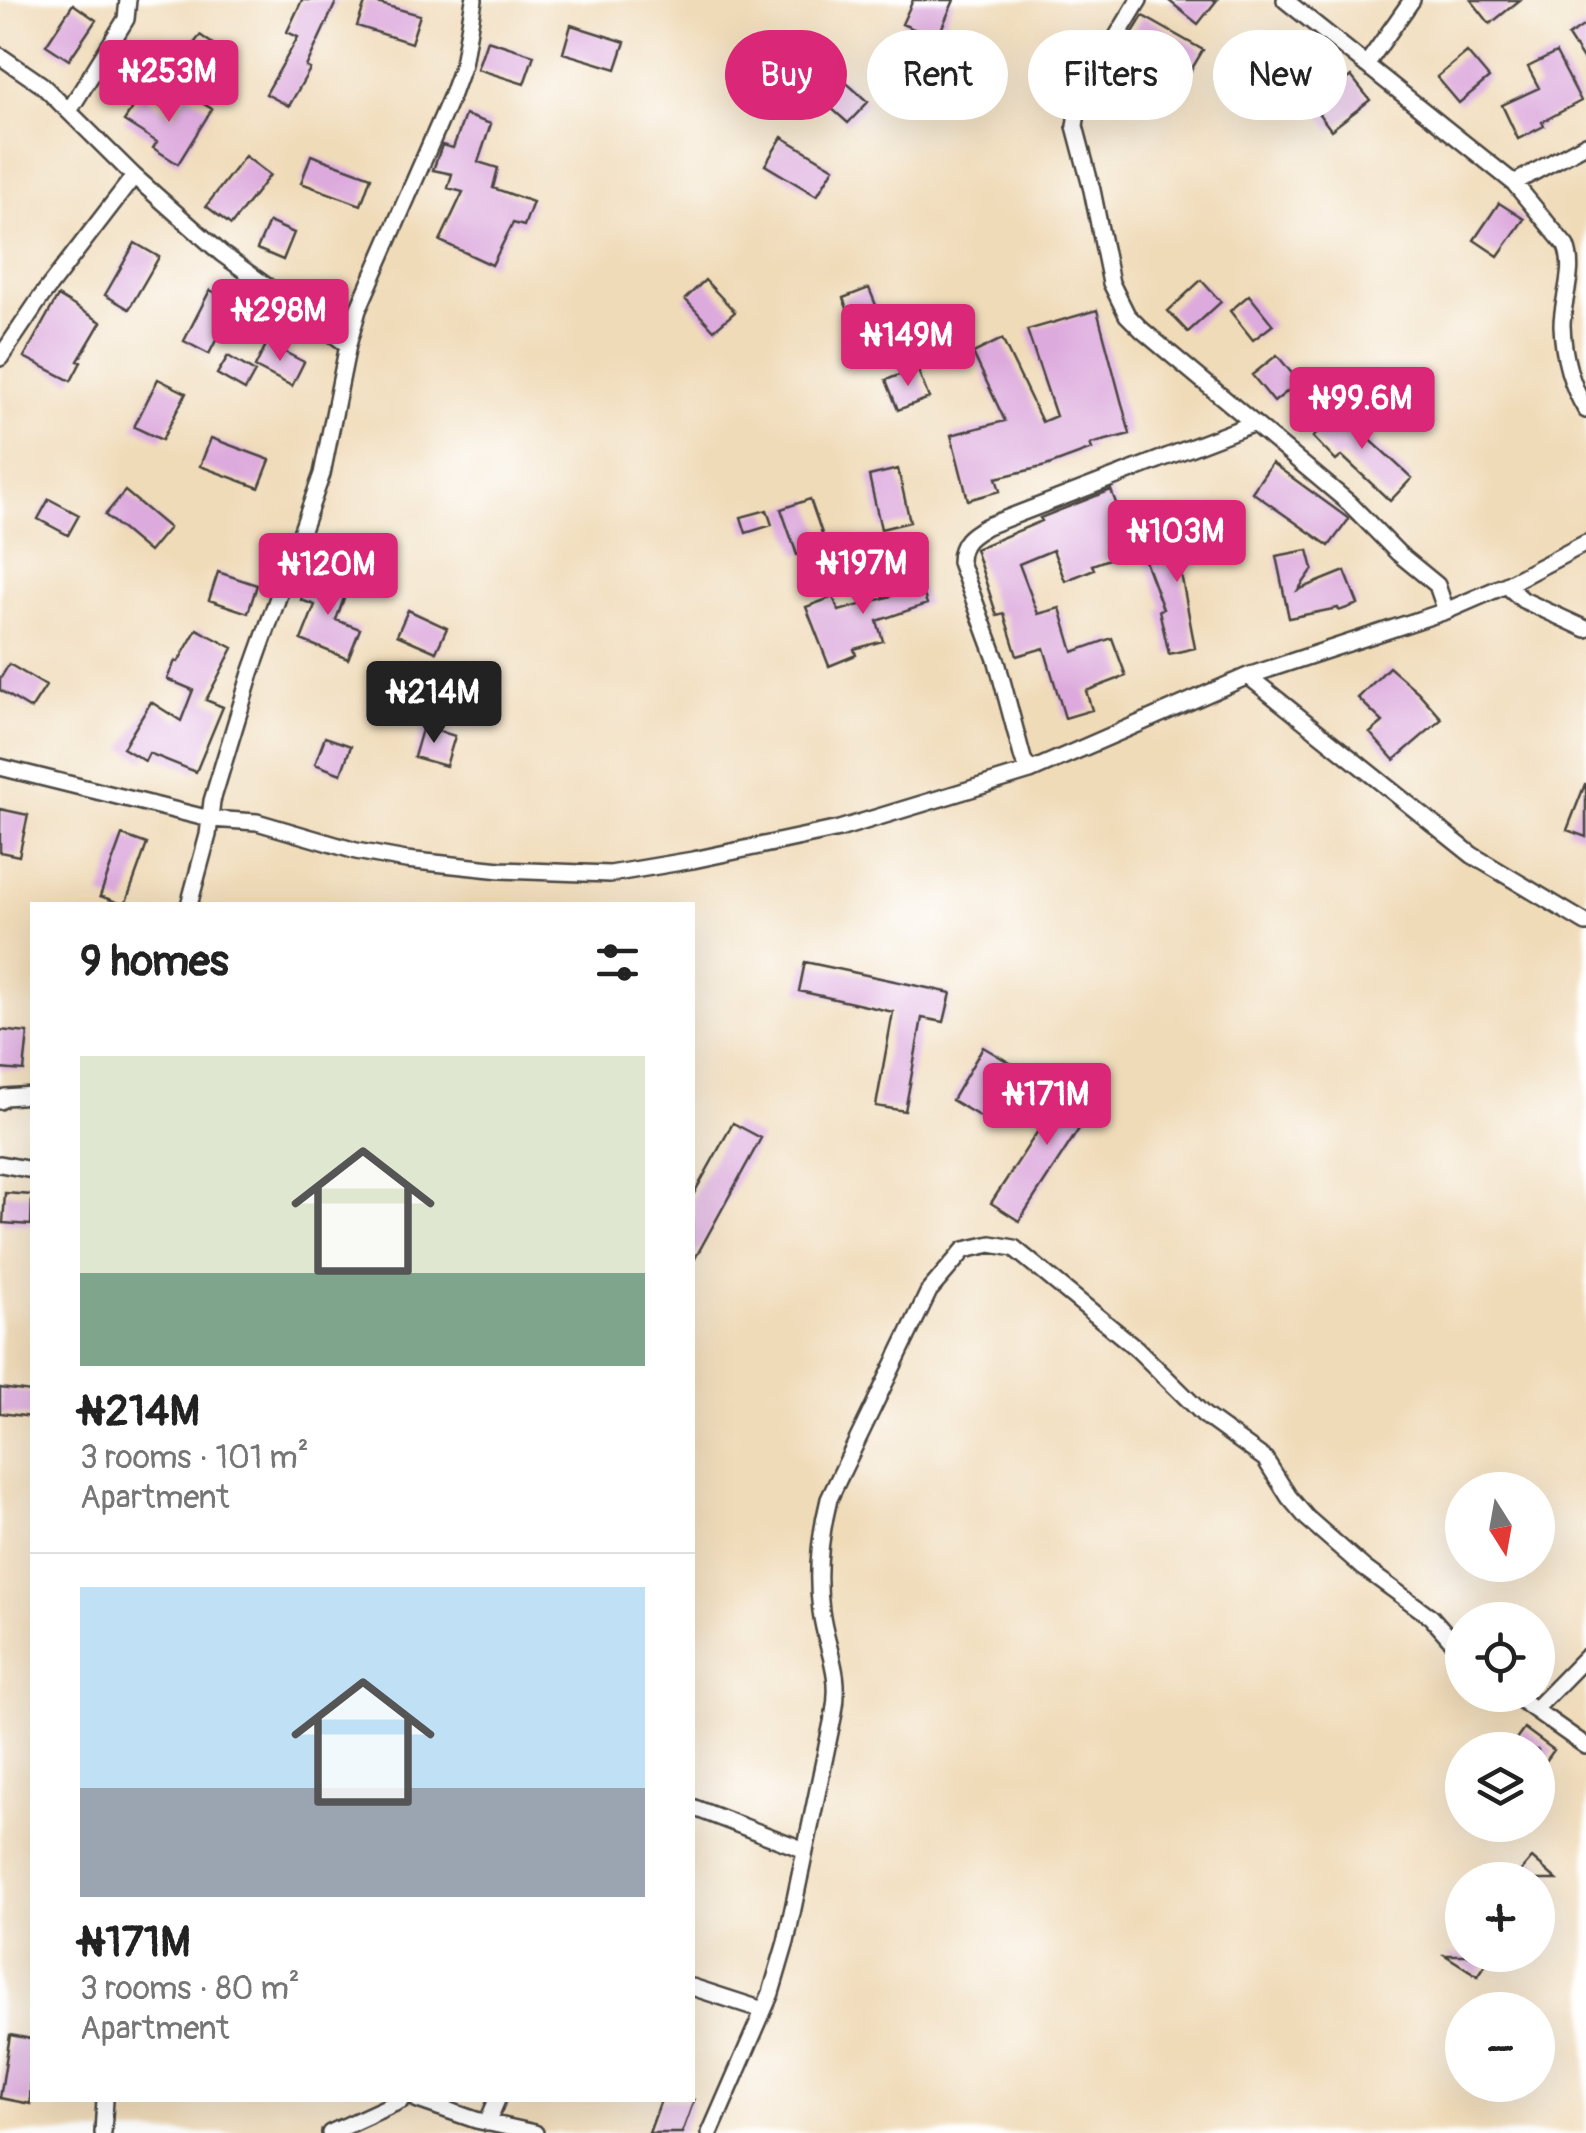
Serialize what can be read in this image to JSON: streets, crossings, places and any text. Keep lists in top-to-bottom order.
{
  "north": "bottom",
  "page": {
    "chip": [
      "Buy",
      "Rent",
      "Filters",
      "New"
    ],
    "price": [
      "₦253M",
      "₦298M",
      "₦149M",
      "₦99.6M",
      "₦103M",
      "₦197M",
      "₦120M",
      "₦214M",
      "₦171M"
    ],
    "heading": "9 homes",
    "list": [
      {
        "name": "₦214M",
        "note": "3 rooms · 101 m² · Apartment"
      },
      {
        "name": "₦171M",
        "note": "3 rooms · 80 m² · Apartment"
      }
    ],
    "map_buttons": ["+", "−"]
  }
}
